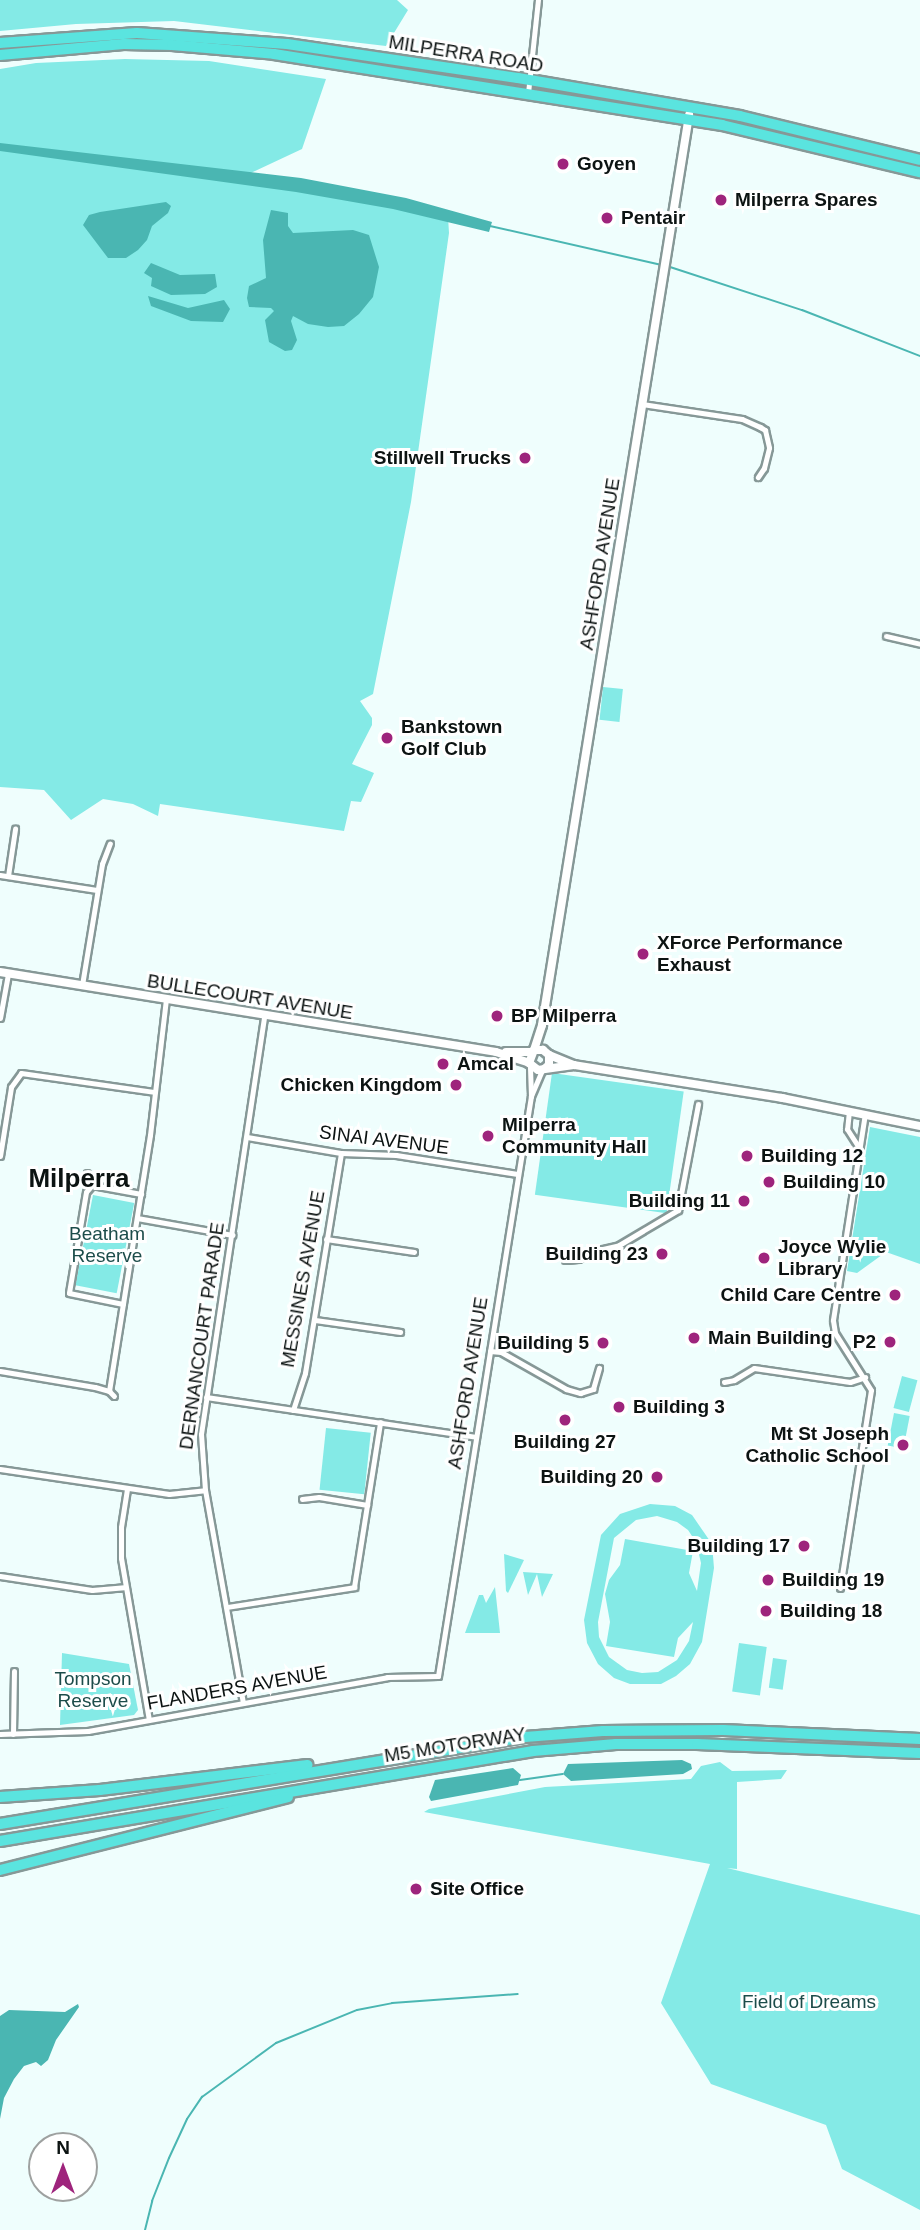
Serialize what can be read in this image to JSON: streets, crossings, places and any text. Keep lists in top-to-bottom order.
{
  "streets": {
    "highway": ["MILPERRA ROAD", "M5 MOTORWAY"],
    "main road": ["ASHFORD AVENUE", "BULLECOURT AVENUE"],
    "street": [
      "SINAI AVENUE",
      "MESSINES AVENUE",
      "DERNANCOURT PARADE",
      "FLANDERS AVENUE"
    ]
  },
  "crossings": [
    ["MILPERRA ROAD", "ASHFORD AVENUE"],
    ["ASHFORD AVENUE", "BULLECOURT AVENUE"],
    ["ASHFORD AVENUE", "SINAI AVENUE"],
    ["ASHFORD AVENUE", "FLANDERS AVENUE"],
    ["BULLECOURT AVENUE", "DERNANCOURT PARADE"],
    ["SINAI AVENUE", "MESSINES AVENUE"],
    ["SINAI AVENUE", "DERNANCOURT PARADE"],
    ["DERNANCOURT PARADE", "FLANDERS AVENUE"]
  ],
  "districts": ["Milperra"],
  "parks": ["Beatham Reserve", "Tompson Reserve", "Field of Dreams"],
  "places": [
    "Goyen",
    "Milperra Spares",
    "Pentair",
    "Stillwell Trucks",
    "Bankstown Golf Club",
    "XForce Performance Exhaust",
    "BP Milperra",
    "Amcal",
    "Chicken Kingdom",
    "Milperra Community Hall",
    "Building 12",
    "Building 10",
    "Building 11",
    "Building 23",
    "Joyce Wylie Library",
    "Child Care Centre",
    "Main Building",
    "P2",
    "Building 5",
    "Building 3",
    "Building 27",
    "Mt St Joseph Catholic School",
    "Building 20",
    "Building 17",
    "Building 19",
    "Building 18",
    "Site Office"
  ],
  "north": "top"
}
